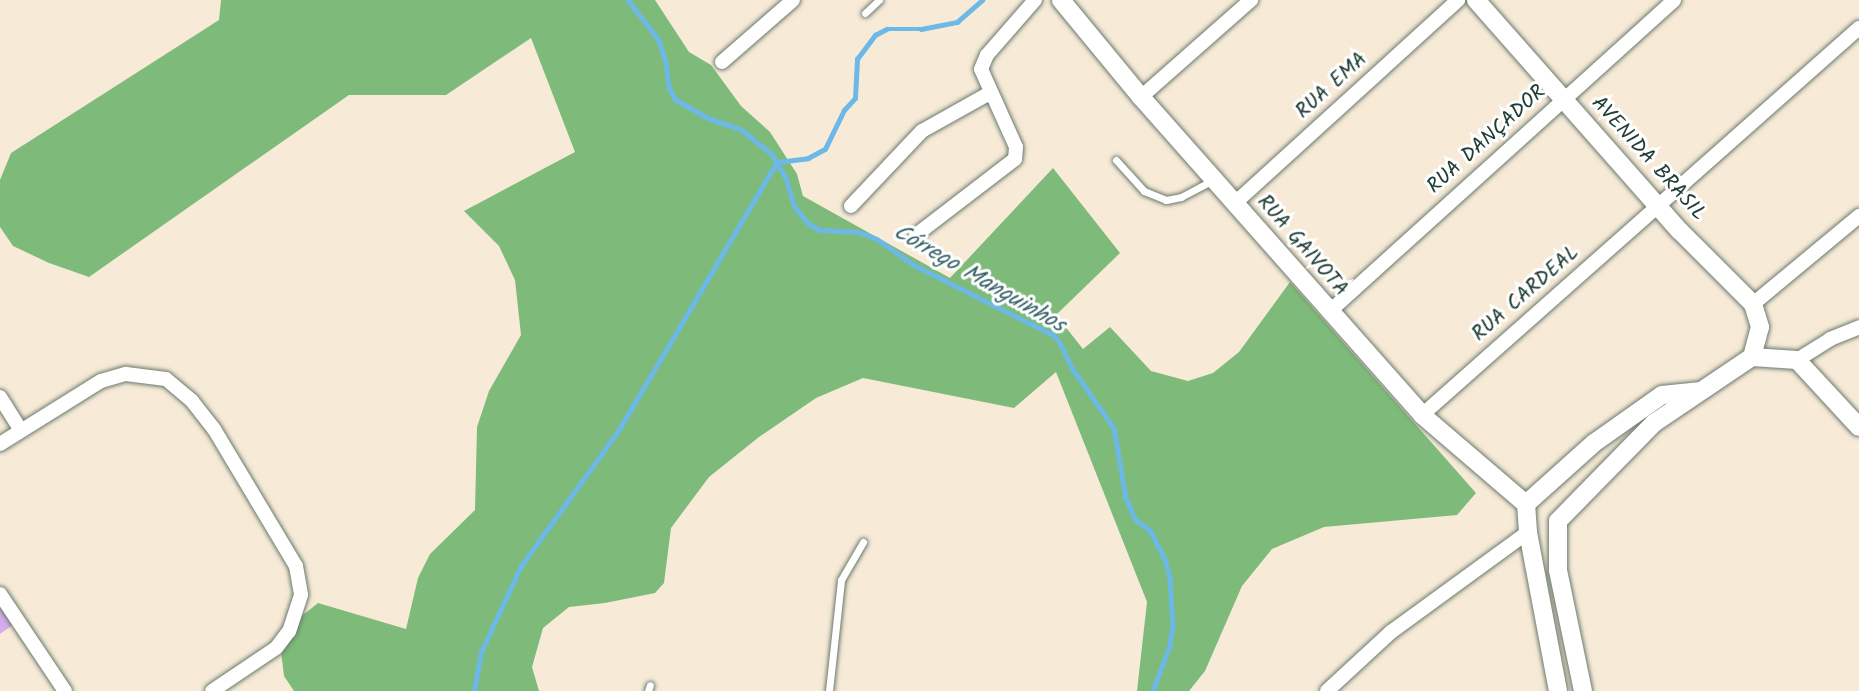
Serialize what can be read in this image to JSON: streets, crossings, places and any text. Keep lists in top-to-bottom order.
{
  "streets": {
    "street": [
      "RUA EMA",
      "RUA DANÇADOR",
      "AVENIDA BRASIL",
      "RUA GAIVOTA",
      "RUA CARDEAL"
    ]
  },
  "crossings": [
    ["RUA EMA", "RUA GAIVOTA"],
    ["RUA DANÇADOR", "AVENIDA BRASIL"],
    ["RUA DANÇADOR", "RUA GAIVOTA"],
    ["AVENIDA BRASIL", "RUA CARDEAL"],
    ["RUA GAIVOTA", "RUA CARDEAL"]
  ],
  "water": ["Córrego Manguinhos"]
}
